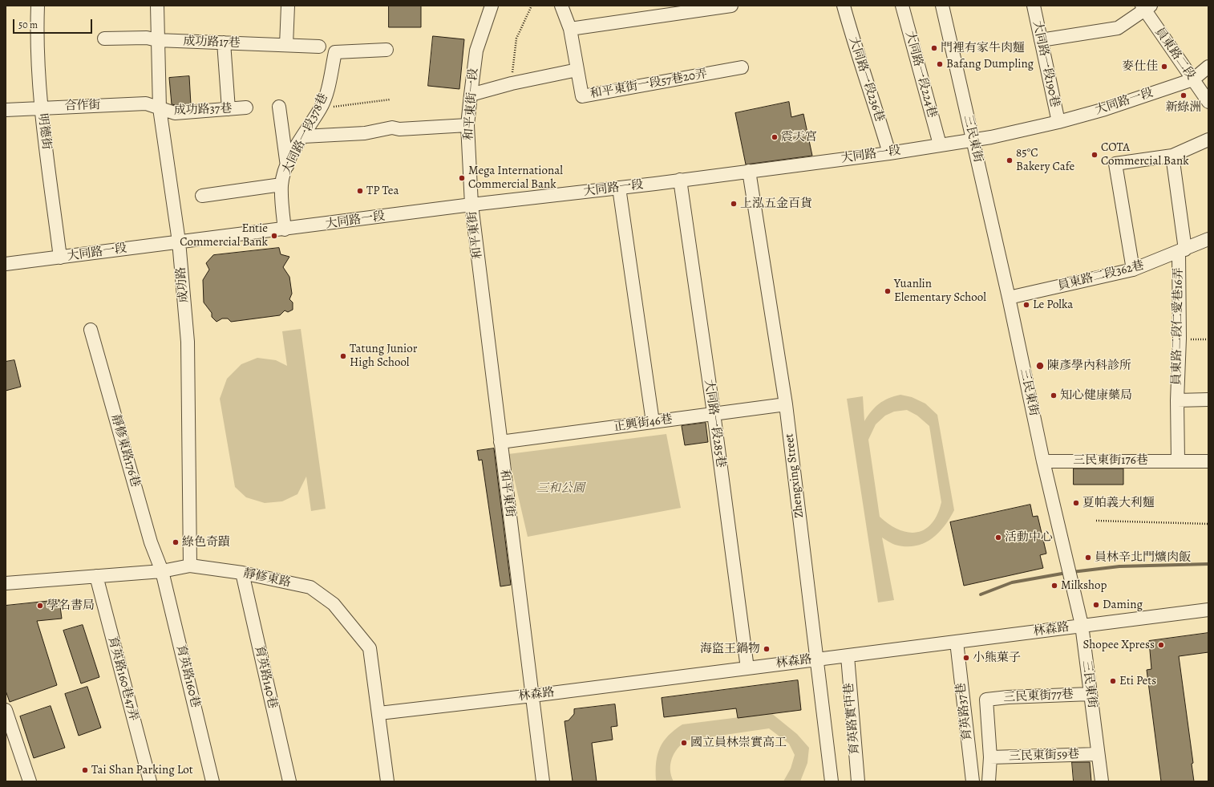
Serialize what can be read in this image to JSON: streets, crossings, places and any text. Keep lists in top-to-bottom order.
{
  "streets": {
    "street": [
      "成功路17巷",
      "員東路二段",
      "大同路一段190巷",
      "大同路一段224巷",
      "大同路一段236巷",
      "和平東街一段57巷20弄",
      "大同路一段",
      "和平東街一段",
      "合作街",
      "成功路37巷",
      "明德街",
      "大同路一段378巷",
      "三民東街",
      "和平東街",
      "員東路二段362巷",
      "成功路",
      "員東路二段仁愛巷16弄",
      "正興街46巷",
      "大同路一段285巷",
      "靜修東路176巷",
      "三民東街176巷",
      "Zhengxing Street",
      "靜修東路",
      "林森路",
      "育英路160巷",
      "育英路140巷",
      "育英路160巷47弄",
      "三民東街77巷",
      "育英路37巷",
      "育英路實中巷",
      "三民東街59巷"
    ]
  },
  "crossings": [
    ["成功路17巷", "成功路"],
    ["員東路二段", "大同路一段"],
    ["大同路一段190巷", "大同路一段"],
    ["大同路一段224巷", "大同路一段"],
    ["大同路一段236巷", "大同路一段"],
    ["大同路一段", "和平東街一段"],
    ["大同路一段", "明德街"],
    ["大同路一段", "大同路一段378巷"],
    ["大同路一段", "三民東街"],
    ["大同路一段", "和平東街"],
    ["大同路一段", "成功路"],
    ["大同路一段", "大同路一段285巷"],
    ["大同路一段", "Zhengxing Street"],
    ["和平東街一段", "和平東街"],
    ["合作街", "成功路37巷"],
    ["合作街", "明德街"],
    ["合作街", "成功路"],
    ["成功路37巷", "成功路"],
    ["三民東街", "員東路二段362巷"],
    ["三民東街", "三民東街176巷"],
    ["三民東街", "林森路"],
    ["三民東街", "三民東街77巷"],
    ["三民東街", "三民東街59巷"],
    ["和平東街", "正興街46巷"],
    ["和平東街", "林森路"],
    ["員東路二段362巷", "員東路二段仁愛巷16弄"],
    ["成功路", "靜修東路"],
    ["員東路二段仁愛巷16弄", "三民東街176巷"],
    ["正興街46巷", "大同路一段285巷"],
    ["正興街46巷", "Zhengxing Street"],
    ["大同路一段285巷", "林森路"],
    ["靜修東路176巷", "靜修東路"],
    ["靜修東路176巷", "育英路160巷"],
    ["Zhengxing Street", "林森路"],
    ["靜修東路", "林森路"],
    ["靜修東路", "育英路160巷"],
    ["靜修東路", "育英路140巷"],
    ["靜修東路", "育英路160巷47弄"],
    ["林森路", "育英路37巷"],
    ["林森路", "育英路實中巷"],
    ["三民東街77巷", "三民東街59巷"]
  ],
  "parks": ["三和公園"],
  "places": [
    "門裡有家牛肉麵",
    "Bafang Dumpling",
    "麥仕佳",
    "新綠洲",
    "震天宮",
    "COTA Commercial Bank",
    "85°C Bakery Cafe",
    "Mega International Commercial Bank",
    "TP Tea",
    "上泓五金百貨",
    "Entie Commercial Bank",
    "Yuanlin Elementary School",
    "Le Polka",
    "Tatung Junior High School",
    "陳彥學內科診所",
    "知心健康藥局",
    "夏帕義大利麵",
    "活動中心",
    "綠色奇蹟",
    "員林辛北門爌肉飯",
    "Milkshop",
    "Daming",
    "學名書局",
    "Shopee Xpress",
    "海盜王鍋物",
    "小熊菓子",
    "Eti Pets",
    "國立員林崇實高工",
    "Tai Shan Parking Lot"
  ],
  "scale_bar": "50 m"
}
